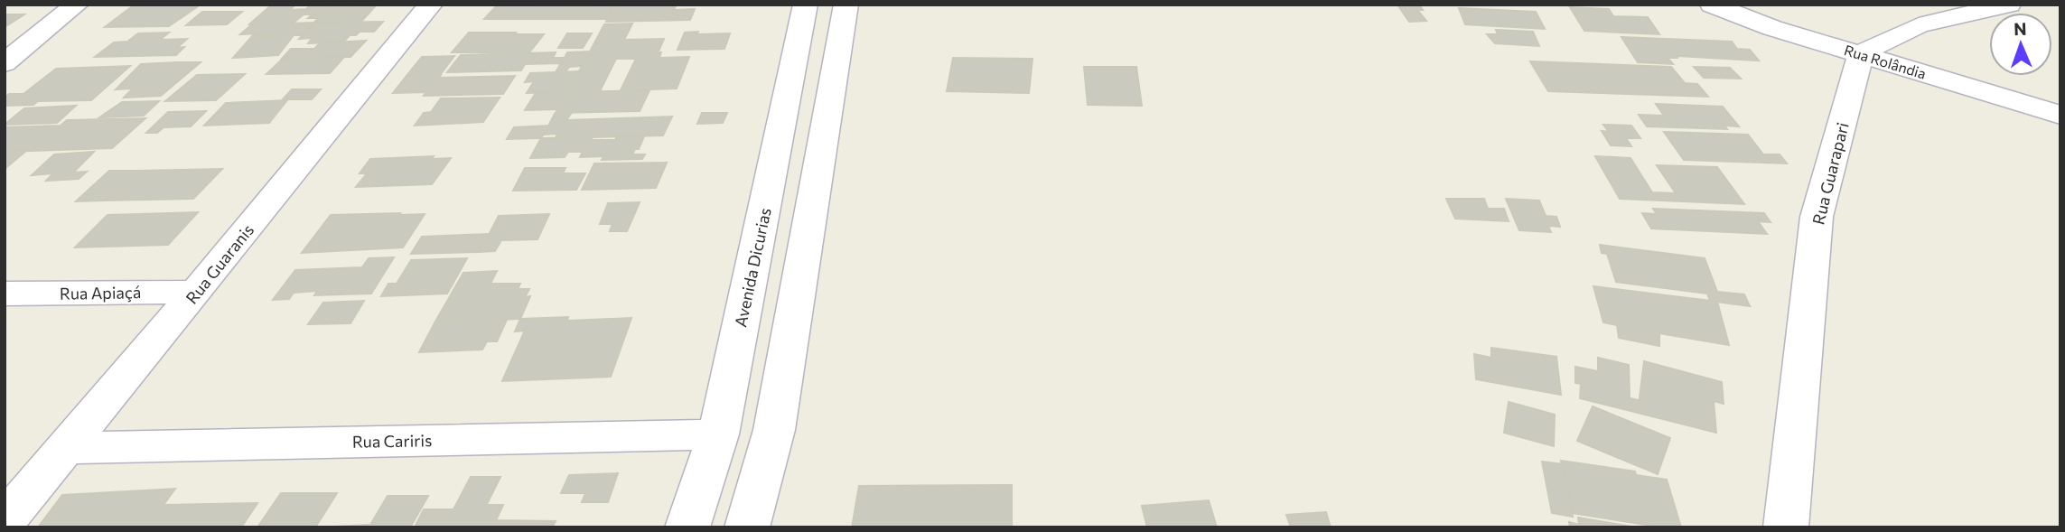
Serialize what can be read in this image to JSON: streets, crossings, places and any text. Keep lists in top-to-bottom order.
{
  "streets": {
    "street": [
      "Rua Rolândia",
      "Rua Guarapari",
      "Rua Guaranis",
      "Avenida Dicurias",
      "Rua Apiaçá",
      "Rua Cariris"
    ]
  },
  "crossings": [
    ["Rua Rolândia", "Rua Guarapari"],
    ["Rua Guaranis", "Rua Apiaçá"],
    ["Rua Guaranis", "Rua Cariris"],
    ["Avenida Dicurias", "Rua Cariris"]
  ],
  "north": "top"
}
